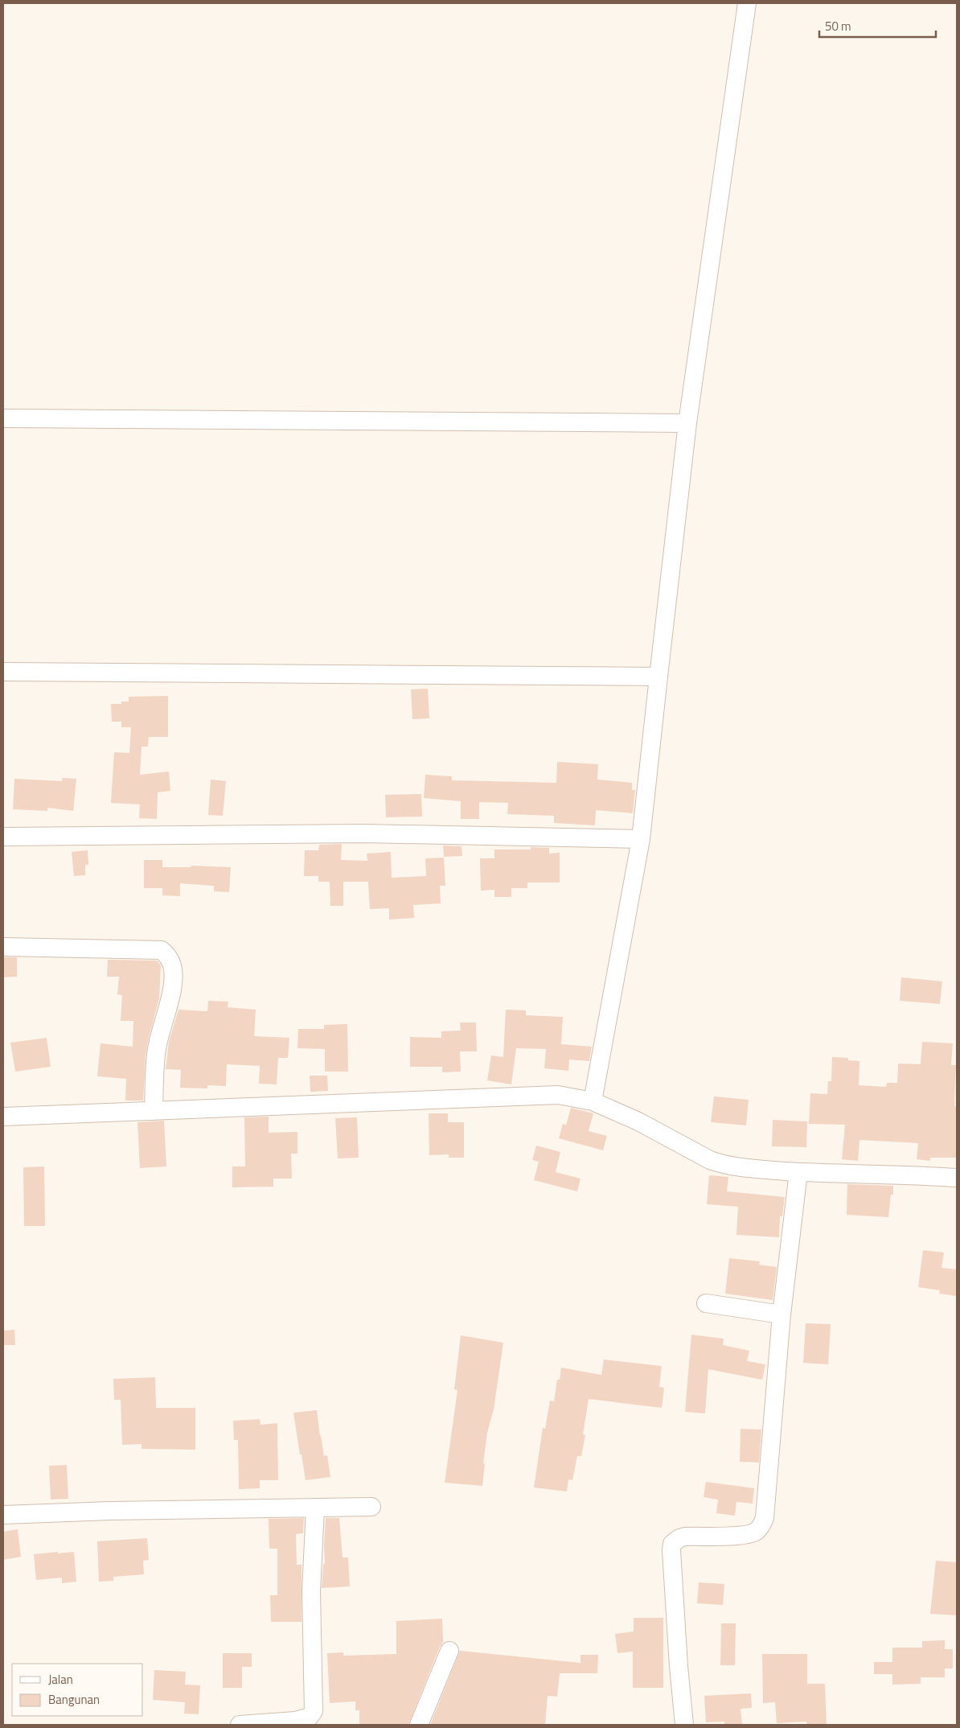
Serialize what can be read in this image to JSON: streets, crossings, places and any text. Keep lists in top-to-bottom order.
{
  "legend": ["Jalan", "Bangunan"],
  "scale_bar": "50 m"
}
